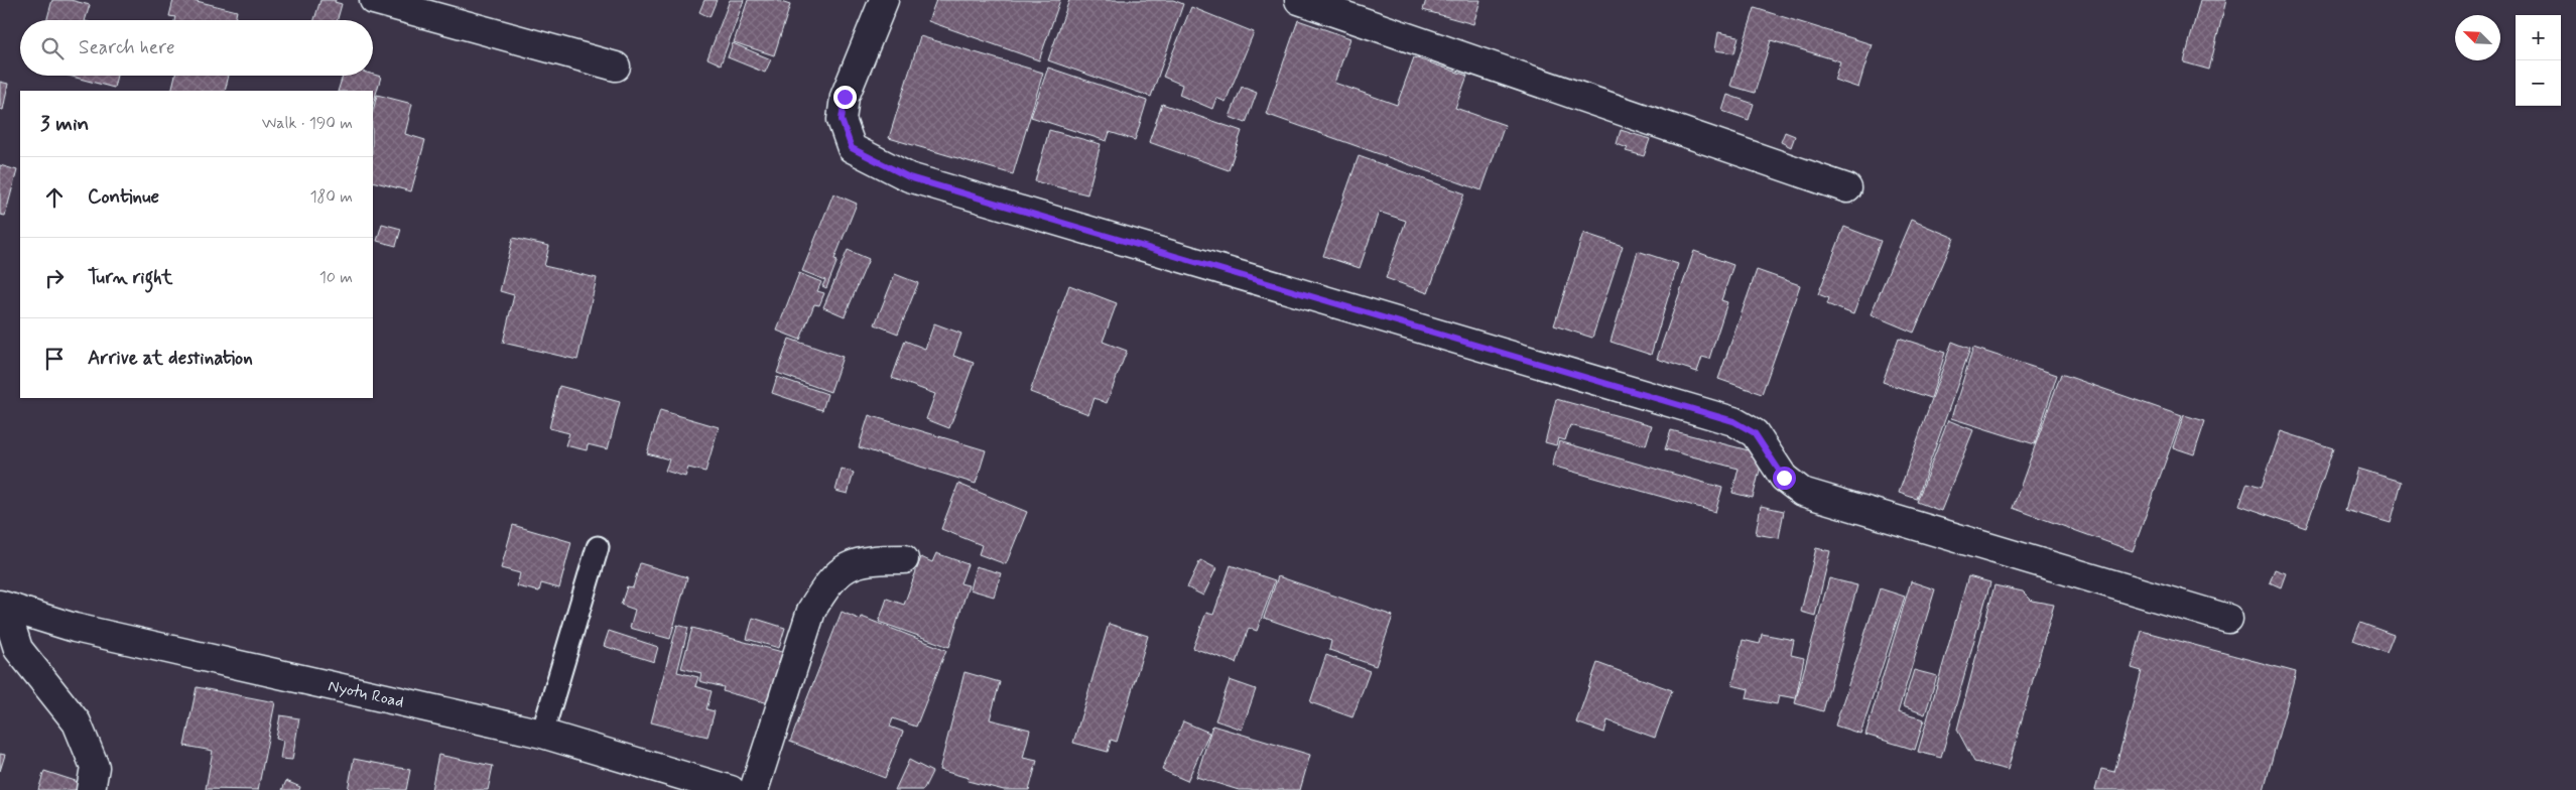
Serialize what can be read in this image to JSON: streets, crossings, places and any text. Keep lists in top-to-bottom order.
{
  "streets": {
    "street": ["Nyotu Road"]
  },
  "north": "top left",
  "page": {
    "map_buttons": ["+", "−"],
    "search": "Search here",
    "heading": ["3 min", "Walk · 190 m"],
    "list": [
      ["Continue", "180 m"],
      ["Turn right", "10 m"],
      "Arrive at destination"
    ]
  }
}
